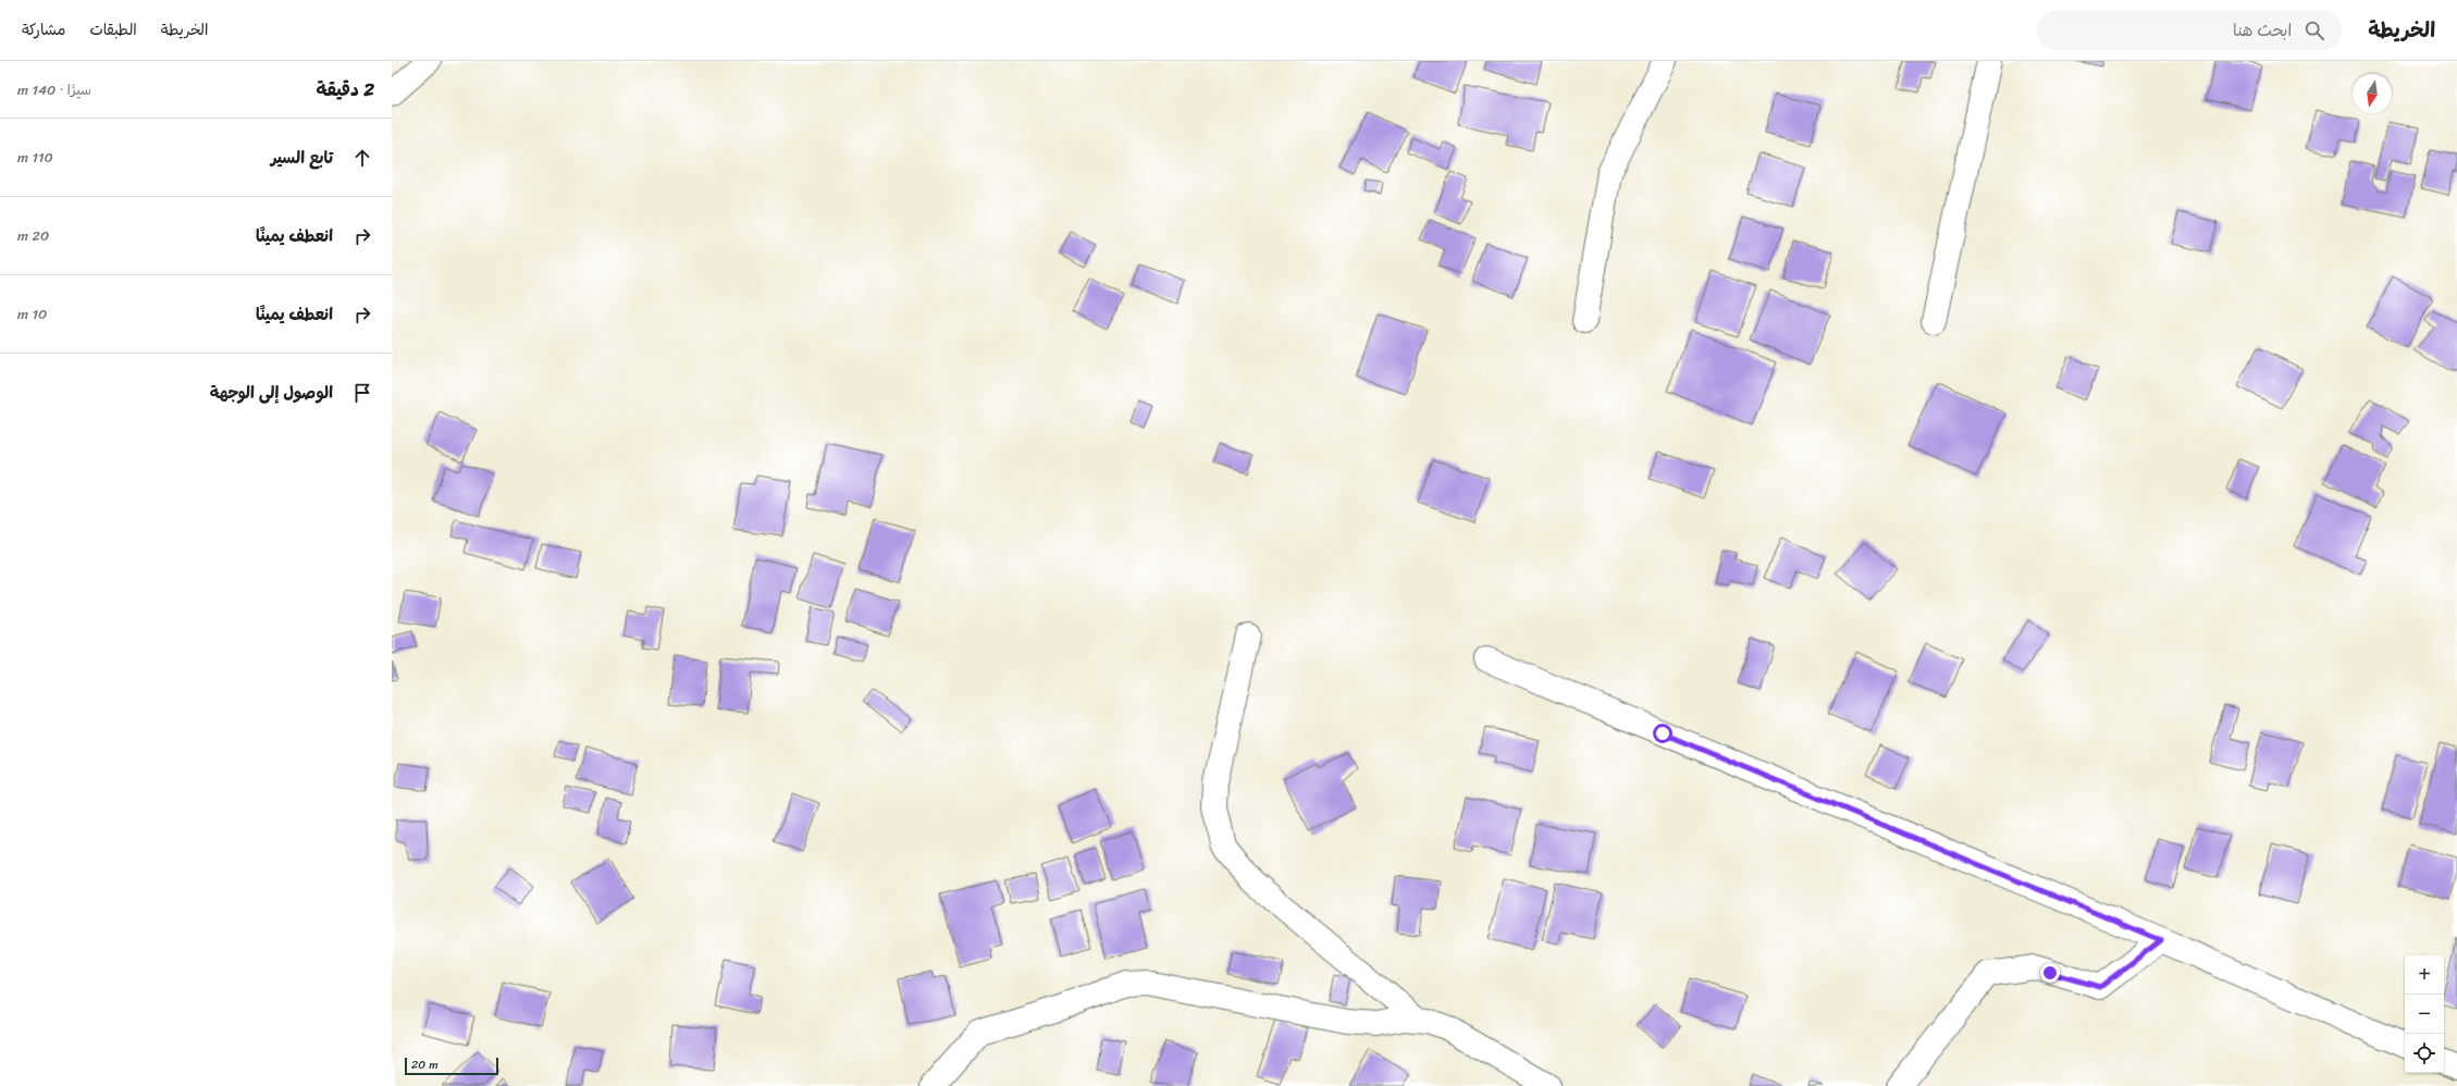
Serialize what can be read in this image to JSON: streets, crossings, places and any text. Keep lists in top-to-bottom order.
{
  "scale_bar": "20 m",
  "north": "bottom",
  "page": {
    "header": "الخريطة",
    "search": "ابحث هنا",
    "nav": ["الخريطة", "الطبقات", "مشاركة"],
    "heading": ["2 دقيقة", "سيرًا · 140 m"],
    "list": [
      ["تابع السير", "110 m"],
      ["انعطف يمينًا", "20 m"],
      ["انعطف يمينًا", "10 m"],
      "الوصول إلى الوجهة"
    ],
    "map_buttons": ["+", "−"],
    "scale": "20 m"
  }
}
